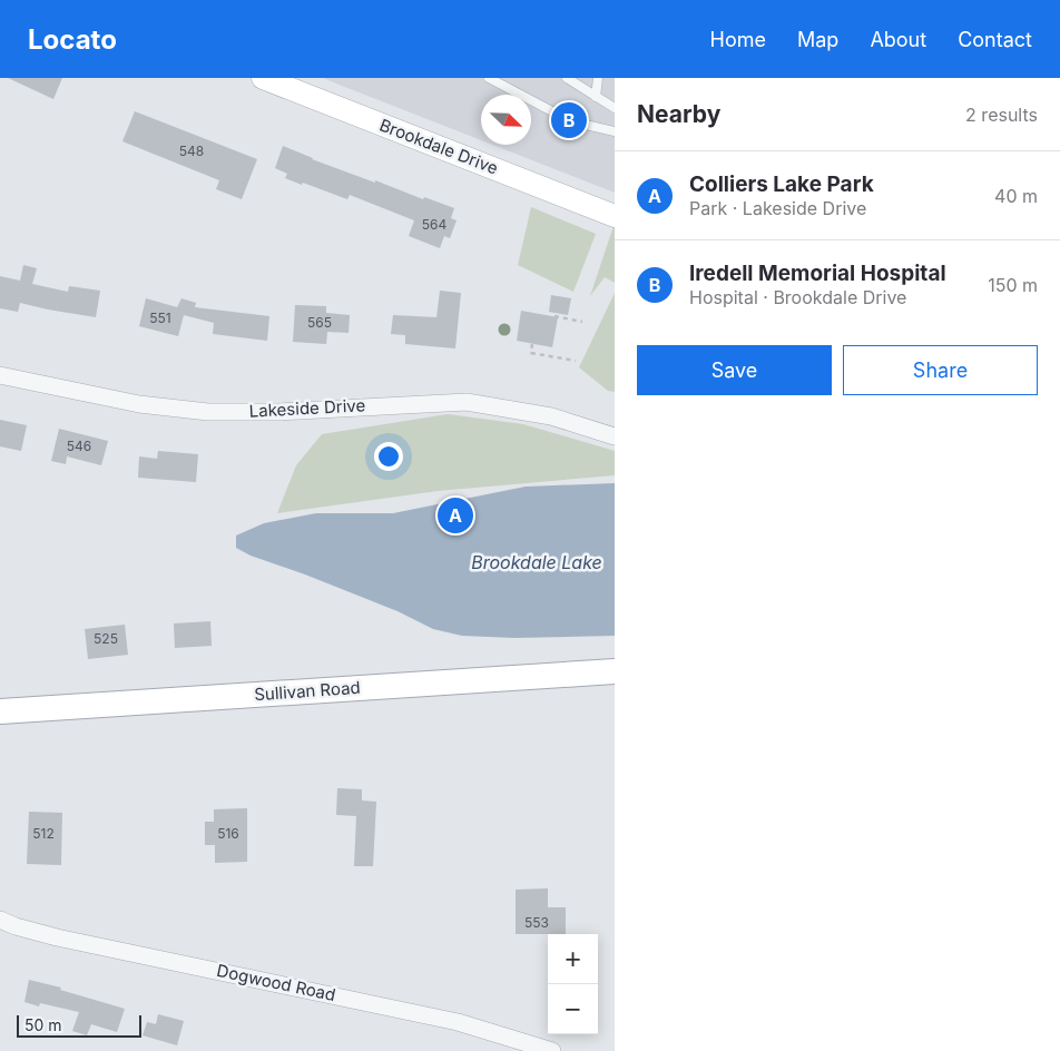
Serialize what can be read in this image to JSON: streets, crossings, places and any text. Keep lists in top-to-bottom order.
{
  "streets": {
    "main road": ["Brookdale Drive", "Sullivan Road"],
    "street": ["Lakeside Drive", "Dogwood Road"]
  },
  "water": ["Brookdale Lake"],
  "house_numbers": [
    "548",
    "564",
    "551",
    "565",
    "546",
    "525",
    "512",
    "516",
    "553"
  ],
  "scale_bar": "50 m",
  "north": "bottom right",
  "page": {
    "header": "Locato",
    "nav": [
      "Home",
      "Map",
      "About",
      "Contact"
    ],
    "heading": ["Nearby", "2 results"],
    "pins": ["B", "A"],
    "list": [
      {
        "mark": "A",
        "name": "Colliers Lake Park",
        "note": "Park · Lakeside Drive",
        "value": "40 m"
      },
      {
        "mark": "B",
        "name": "Iredell Memorial Hospital",
        "note": "Hospital · Brookdale Drive",
        "value": "150 m"
      }
    ],
    "buttons": ["Save", "Share"],
    "map_buttons": ["+", "−"],
    "scale": "50 m"
  }
}
